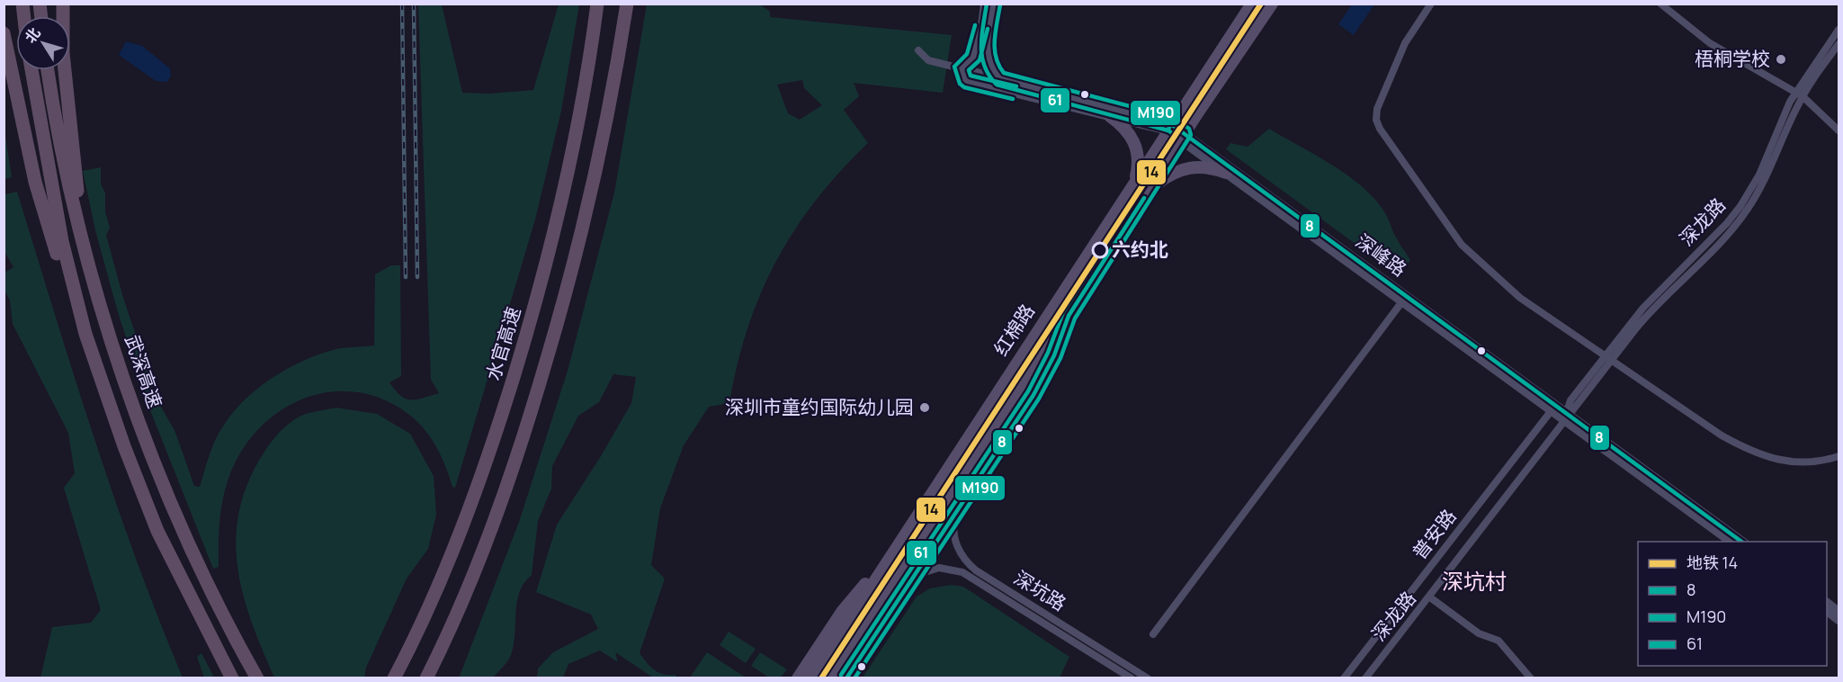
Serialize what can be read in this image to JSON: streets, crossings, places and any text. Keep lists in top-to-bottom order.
{
  "streets": {
    "highway": ["水官高速", "武深高速"],
    "main road": ["红棉路"],
    "street": [
      "深龙路",
      "深峰路",
      "普安路",
      "深坑路"
    ]
  },
  "crossings": [
    ["深龙路", "深峰路"],
    ["深峰路", "红棉路"],
    ["深峰路", "普安路"]
  ],
  "districts": ["深坑村"],
  "places": ["梧桐学校", "六约北", "深圳市童约国际幼儿园"],
  "lines": [
    "metro line 14",
    "transit line 61",
    "transit line M190",
    "transit line 8"
  ],
  "legend": [
    "地铁 14",
    "8",
    "M190",
    "61"
  ],
  "north": "top left"
}
